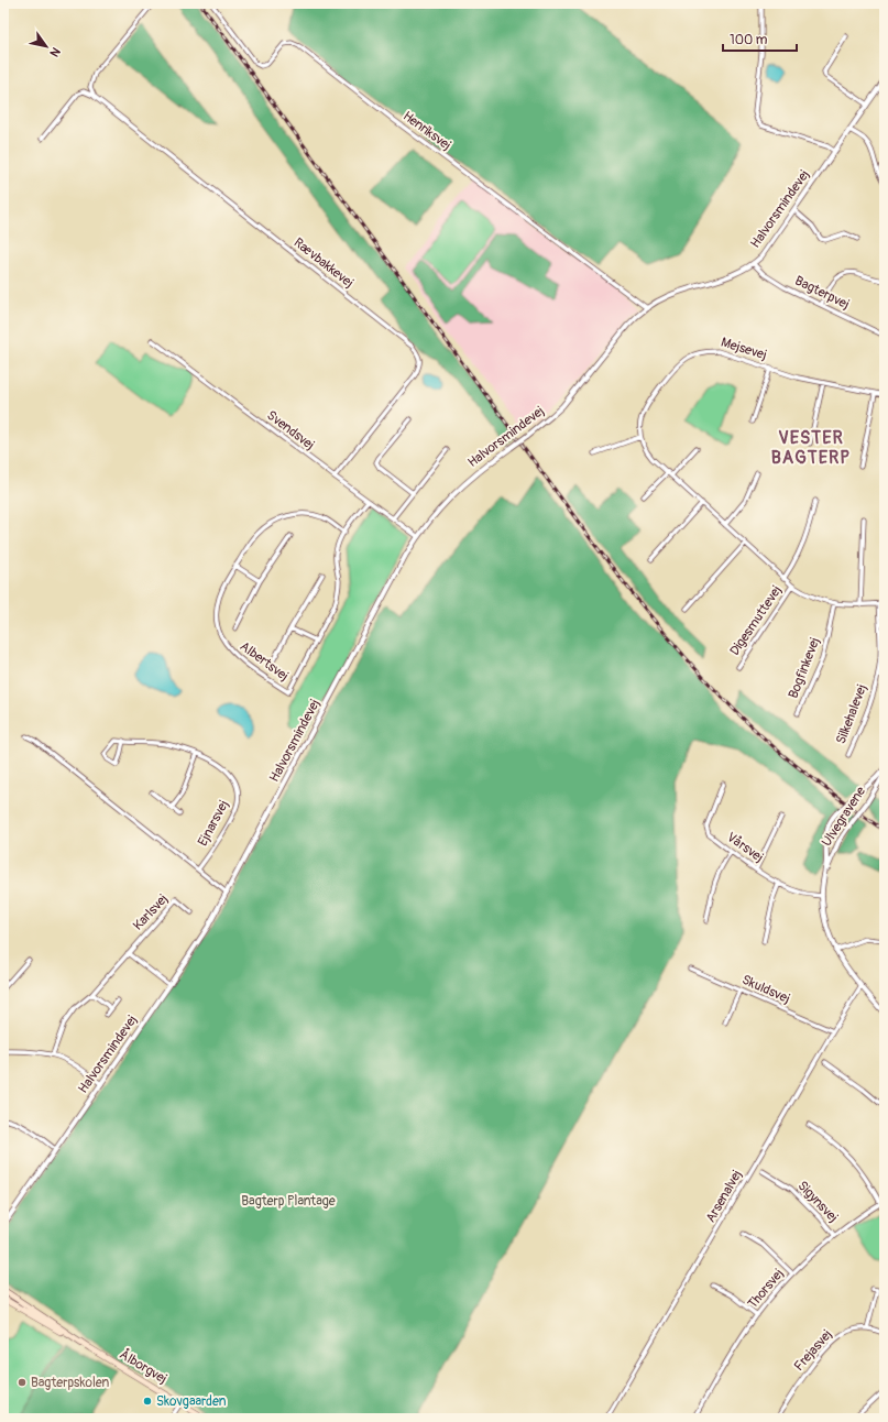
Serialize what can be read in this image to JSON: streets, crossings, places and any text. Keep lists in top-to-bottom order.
{
  "streets": {
    "main road": ["Ålborgvej"],
    "street": [
      "Henriksvej",
      "Halvorsmindevej",
      "Rævbakkevej",
      "Bagterpvej",
      "Mejsevej",
      "Svendsvej",
      "Digesmuttevej",
      "Albertsvej",
      "Bogfinkevej",
      "Silkehalevej",
      "Ulvegravene",
      "Ejnarsvej",
      "Vårsvej",
      "Karlsvej",
      "Skuldsvej",
      "Arsenalvej",
      "Sigynsvej",
      "Thorsvej",
      "Frejasvej"
    ]
  },
  "crossings": [
    ["Henriksvej", "Halvorsmindevej"],
    ["Halvorsmindevej", "Bagterpvej"],
    ["Halvorsmindevej", "Svendsvej"],
    ["Rævbakkevej", "Svendsvej"],
    ["Svendsvej", "Albertsvej"],
    ["Ulvegravene", "Vårsvej"],
    ["Ulvegravene", "Arsenalvej"],
    ["Skuldsvej", "Arsenalvej"],
    ["Sigynsvej", "Thorsvej"]
  ],
  "districts": ["VESTER BAGTERP"],
  "parks": ["Bagterp Plantage"],
  "places": ["Bagterpskolen", "Skovgaarden"],
  "scale_bar": "100 m",
  "north": "bottom right"
}
